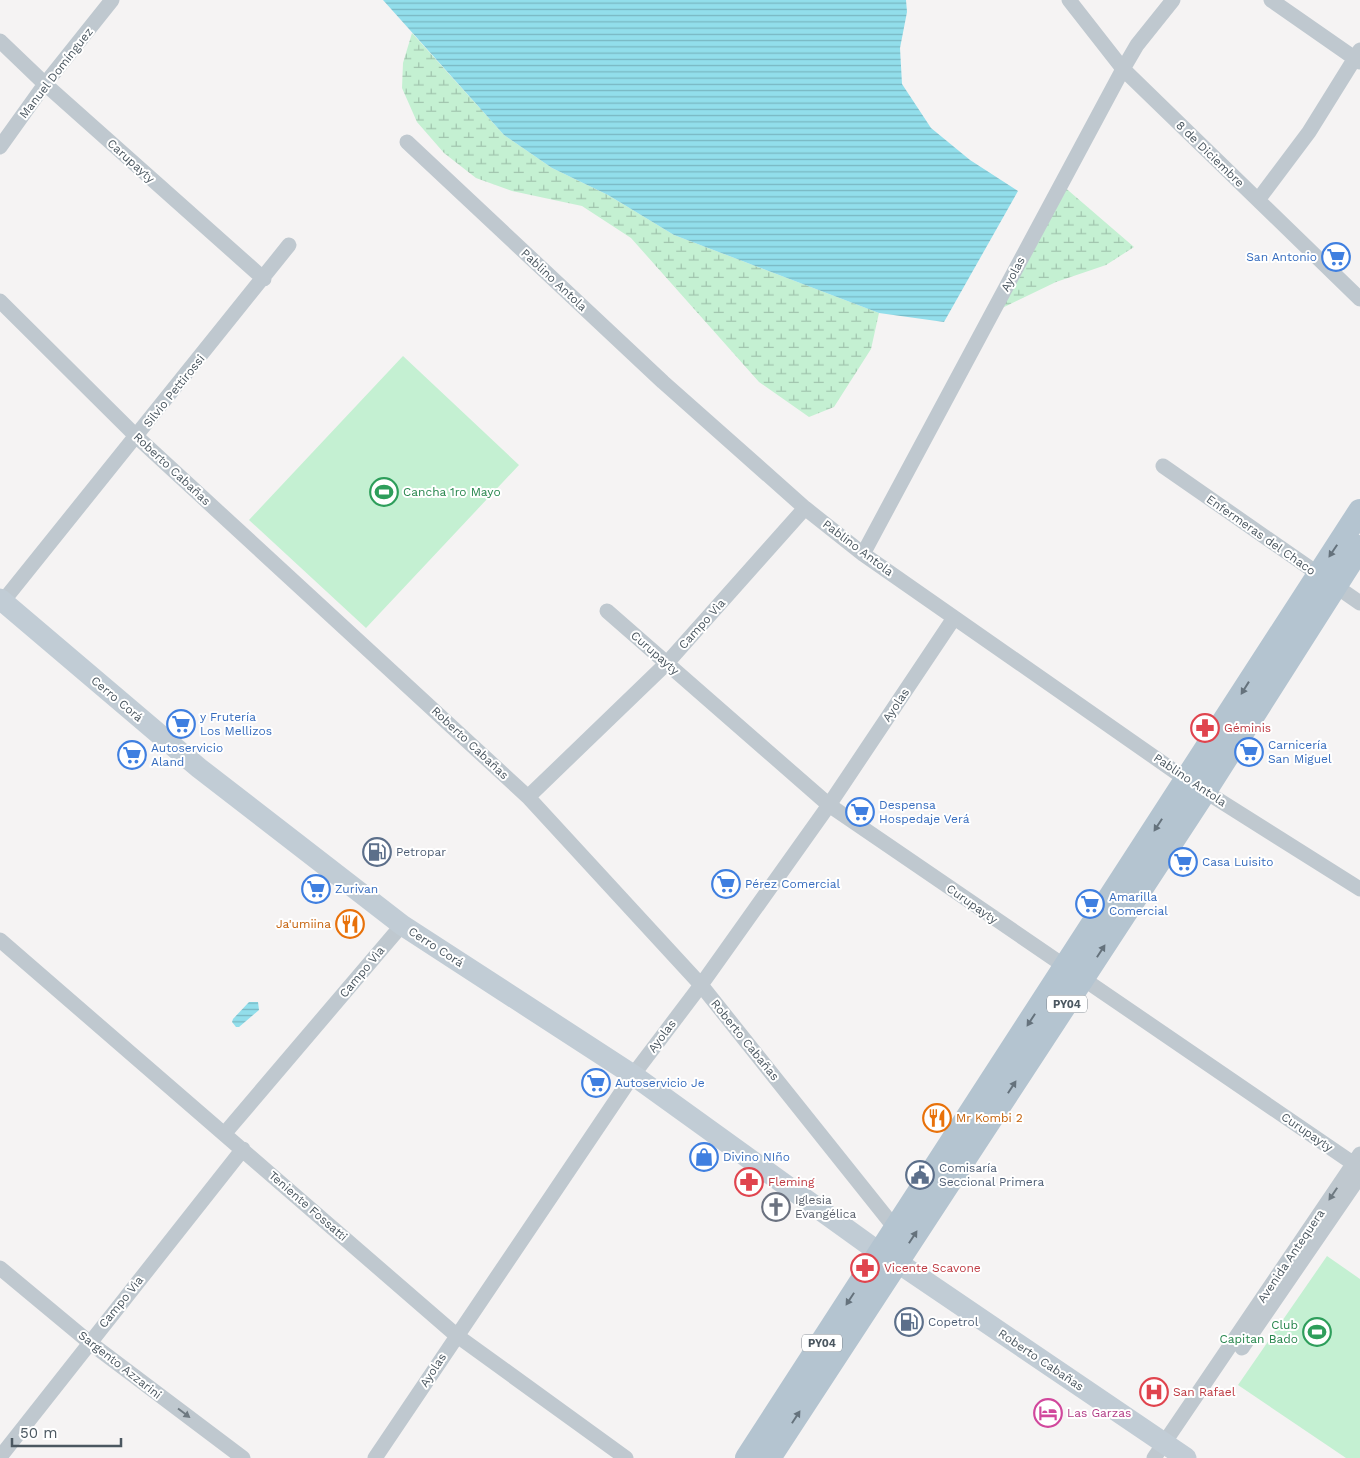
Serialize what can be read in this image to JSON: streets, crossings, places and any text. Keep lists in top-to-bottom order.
{
  "streets": {
    "main road": ["PY04"],
    "street": [
      "Manuel Domínguez",
      "8 de Diciembre",
      "Carupayty",
      "Ayolas",
      "Pablino Antola",
      "Silvio Pettirossi",
      "Roberto Cabañas",
      "Enfermeras del Chaco",
      "Campo Vìa",
      "Curupayty",
      "Cerro Corá",
      "Teniente Fossatti",
      "Avenida Antequera",
      "Sargento Azzarini"
    ]
  },
  "crossings": [
    ["Manuel Domínguez", "Carupayty"],
    ["8 de Diciembre", "Ayolas"],
    ["Carupayty", "Silvio Pettirossi"],
    ["Ayolas", "Pablino Antola"],
    ["Ayolas", "Roberto Cabañas"],
    ["Ayolas", "Curupayty"],
    ["Ayolas", "Cerro Corá"],
    ["Ayolas", "Teniente Fossatti"],
    ["Pablino Antola", "Campo Vìa"],
    ["Pablino Antola", "PY04"],
    ["Silvio Pettirossi", "Roberto Cabañas"],
    ["Silvio Pettirossi", "Cerro Corá"],
    ["Roberto Cabañas", "Campo Vìa"],
    ["Roberto Cabañas", "Cerro Corá"],
    ["Roberto Cabañas", "PY04"],
    ["Roberto Cabañas", "Avenida Antequera"],
    ["Enfermeras del Chaco", "PY04"],
    ["Campo Vìa", "Curupayty"],
    ["Campo Vìa", "Cerro Corá"],
    ["Campo Vìa", "Teniente Fossatti"],
    ["Campo Vìa", "Sargento Azzarini"],
    ["Curupayty", "PY04"],
    ["Curupayty", "Avenida Antequera"],
    ["Cerro Corá", "PY04"]
  ],
  "one_way": ["Sargento Azzarini"],
  "places": {
    "supermarket": [
      "San Antonio",
      "y Frutería Los Mellizos",
      "Carnicería San Miguel",
      "Autoservicio Aland",
      "Despensa Hospedaje Verá",
      "Casa Luisito",
      "Pérez Comercial",
      "Zurivan",
      "Amarilla Comercial",
      "Autoservicio Je"
    ],
    "sports": ["Cancha 1ro Mayo", "Club Capitan Bado"],
    "pharmacy": ["Géminis", "Fleming", "Vicente Scavone"],
    "fuel station": ["Petropar", "Copetrol"],
    "restaurant": ["Ja'umiina", "Mr Kombi 2"],
    "shop": ["Divino NIño"],
    "public building": ["Comisaría Seccional Primera"],
    "church": ["Iglesia Evangélica"],
    "hospital": ["San Rafael"],
    "hotel": ["Las Garzas"]
  },
  "scale_bar": "50 m"
}
